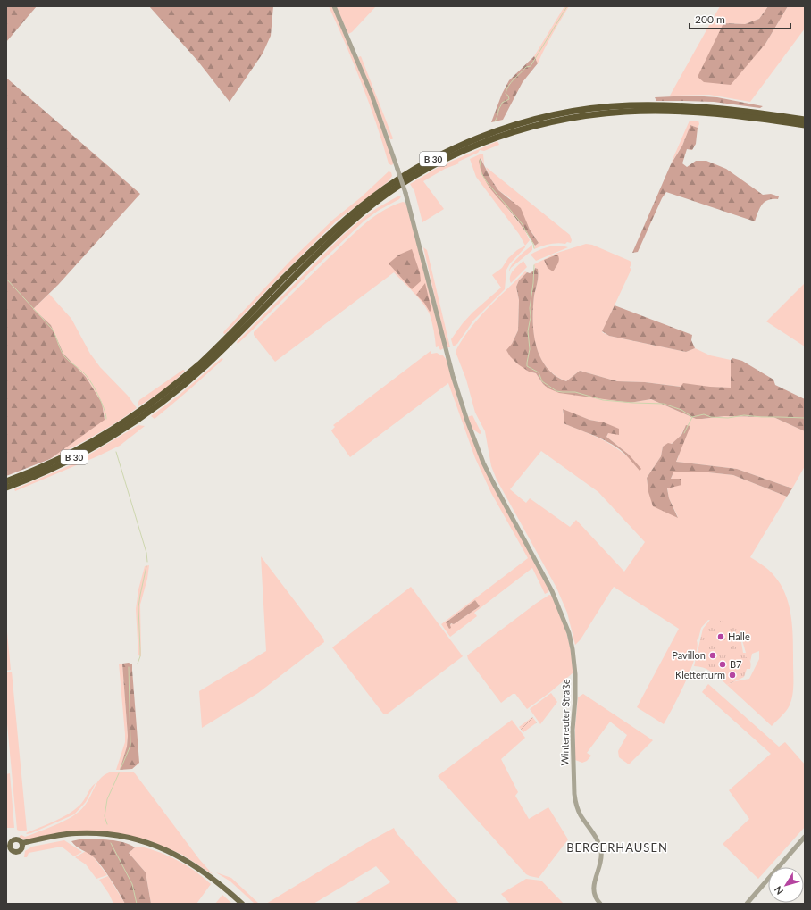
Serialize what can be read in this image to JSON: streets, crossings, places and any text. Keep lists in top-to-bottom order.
{
  "streets": {
    "highway": ["B 30"],
    "street": ["Winterreuter Straße"]
  },
  "districts": ["BERGERHAUSEN"],
  "places": [
    "Halle",
    "Pavillon",
    "B7",
    "Kletterturm"
  ],
  "scale_bar": "200 m",
  "north": "bottom left"
}
